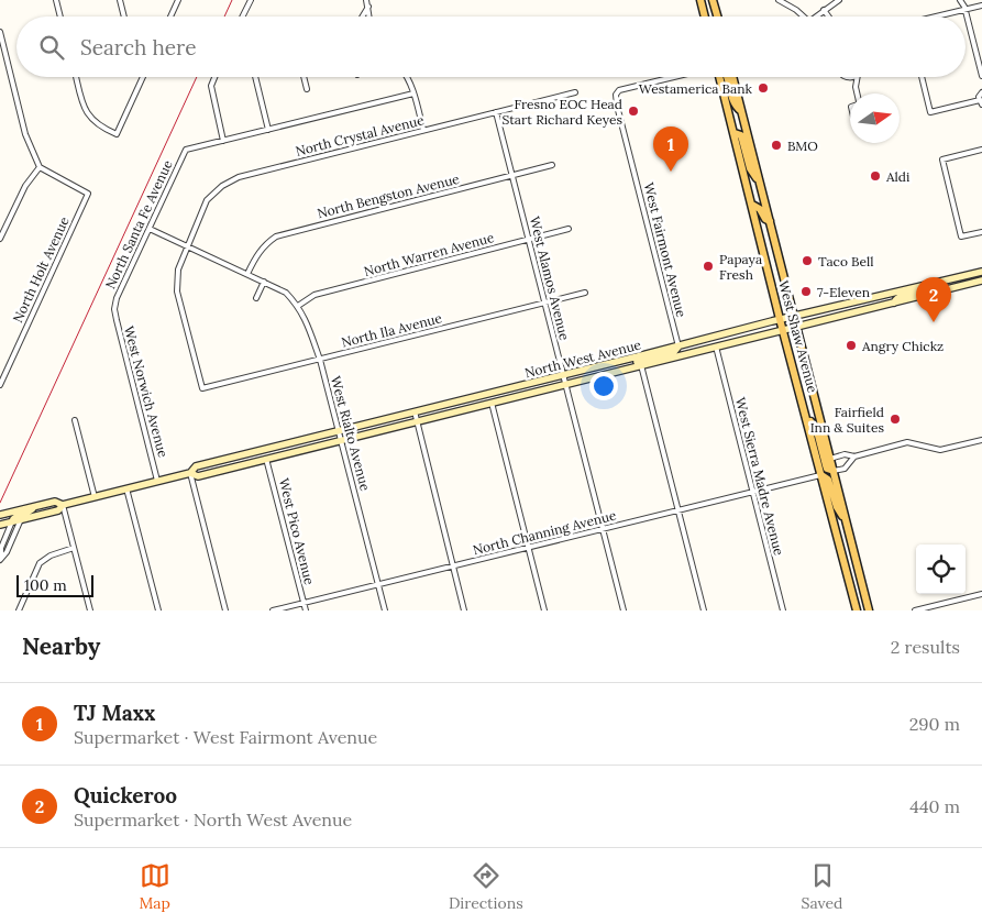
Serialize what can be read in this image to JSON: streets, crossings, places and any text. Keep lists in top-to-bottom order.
{
  "streets": {
    "main road": ["West Shaw Avenue", "North West Avenue"],
    "street": [
      "North Crystal Avenue",
      "North Bengston Avenue",
      "North Santa Fe Avenue",
      "West Fairmont Avenue",
      "North Warren Avenue",
      "North Holt Avenue",
      "West Alamos Avenue",
      "North Ila Avenue",
      "West Norwich Avenue",
      "West Rialto Avenue",
      "West Sierra Madre Avenue",
      "West Pico Avenue",
      "North Channing Avenue"
    ]
  },
  "crossings": [
    ["North Crystal Avenue", "West Alamos Avenue"],
    ["North Crystal Avenue", "North Ila Avenue"],
    ["North Crystal Avenue", "West Rialto Avenue"],
    ["North Bengston Avenue", "West Alamos Avenue"],
    ["North Bengston Avenue", "West Rialto Avenue"],
    ["North Santa Fe Avenue", "West Norwich Avenue"],
    ["North Santa Fe Avenue", "West Rialto Avenue"],
    ["West Fairmont Avenue", "North West Avenue"],
    ["North Warren Avenue", "West Alamos Avenue"],
    ["North Warren Avenue", "West Rialto Avenue"],
    ["West Alamos Avenue", "North Ila Avenue"],
    ["West Alamos Avenue", "North West Avenue"],
    ["West Alamos Avenue", "North Channing Avenue"],
    ["North Ila Avenue", "West Rialto Avenue"],
    ["West Shaw Avenue", "North West Avenue"],
    ["West Shaw Avenue", "North Channing Avenue"],
    ["North West Avenue", "West Norwich Avenue"],
    ["North West Avenue", "West Rialto Avenue"],
    ["North West Avenue", "West Sierra Madre Avenue"],
    ["North West Avenue", "West Pico Avenue"],
    ["West Rialto Avenue", "North Channing Avenue"],
    ["West Sierra Madre Avenue", "North Channing Avenue"],
    ["West Pico Avenue", "North Channing Avenue"]
  ],
  "places": [
    "Westamerica Bank",
    "Fresno EOC Head Start Richard Keyes",
    "BMO",
    "Aldi",
    "Taco Bell",
    "Papaya Fresh",
    "7-Eleven",
    "Angry Chickz",
    "Fairfield Inn & Suites"
  ],
  "scale_bar": "100 m",
  "north": "right",
  "page": {
    "search": "Search here",
    "pins": ["1", "2"],
    "scale": "100 m",
    "heading": ["Nearby", "2 results"],
    "list": [
      {
        "mark": "1",
        "name": "TJ Maxx",
        "note": "Supermarket · West Fairmont Avenue",
        "value": "290 m"
      },
      {
        "mark": "2",
        "name": "Quickeroo",
        "note": "Supermarket · North West Avenue",
        "value": "440 m"
      }
    ],
    "nav": ["Map", "Directions", "Saved"]
  }
}
